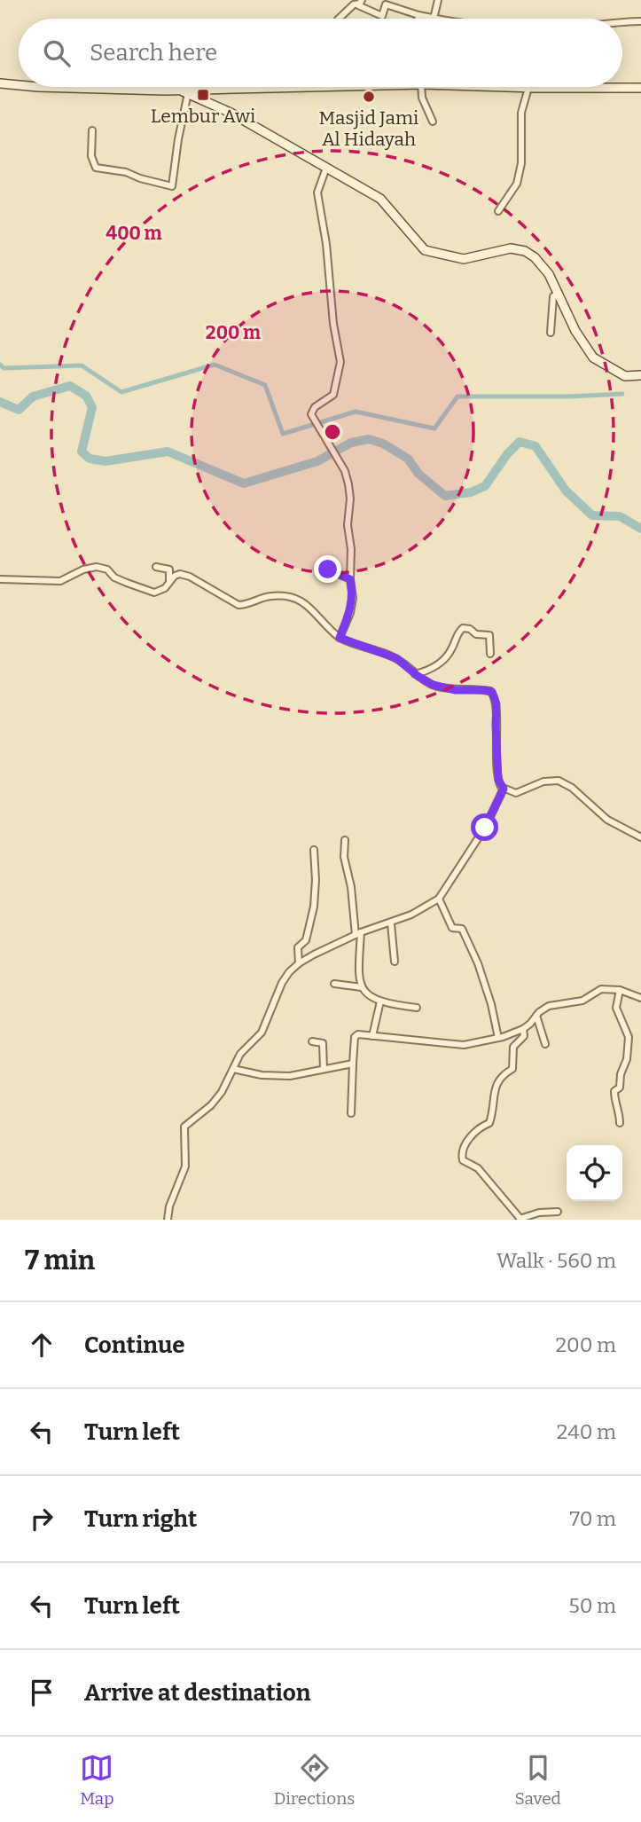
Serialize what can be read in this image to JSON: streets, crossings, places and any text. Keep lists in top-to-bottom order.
{
  "places": {
    "transit": ["Lembur Awi"],
    "other": ["Masjid Jami Al Hidayah"]
  },
  "page": {
    "search": "Search here",
    "heading": ["7 min", "Walk · 560 m"],
    "list": [
      ["Continue", "200 m"],
      ["Turn left", "240 m"],
      ["Turn right", "70 m"],
      ["Turn left", "50 m"],
      "Arrive at destination"
    ],
    "nav": ["Map", "Directions", "Saved"]
  },
  "rings": ["400 m", "200 m"]
}
